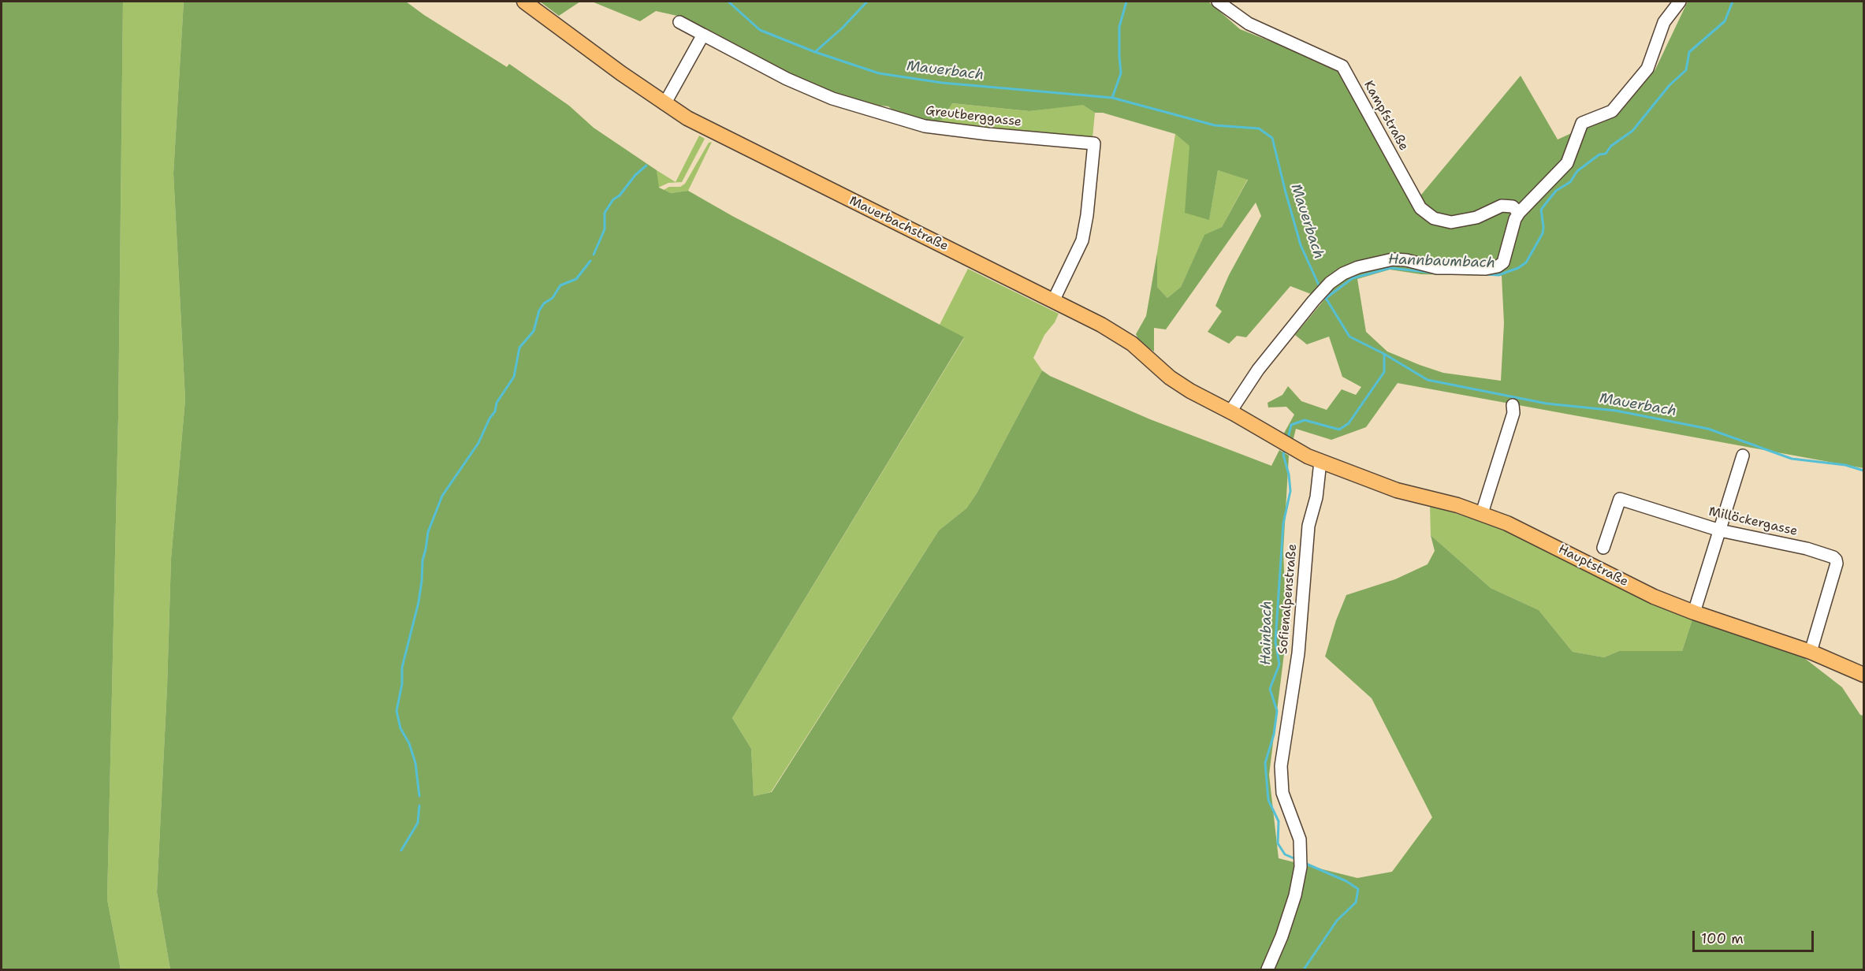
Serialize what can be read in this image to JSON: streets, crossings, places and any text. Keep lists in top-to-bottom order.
{
  "streets": {
    "main road": ["Mauerbachstraße", "Hauptstraße"],
    "street": [
      "Kampfstraße",
      "Greutberggasse",
      "Millöckergasse",
      "Sofienalpenstraße"
    ]
  },
  "crossings": [
    ["Greutberggasse", "Mauerbachstraße"],
    ["Mauerbachstraße", "Hauptstraße"],
    ["Mauerbachstraße", "Sofienalpenstraße"],
    ["Millöckergasse", "Hauptstraße"],
    ["Hauptstraße", "Sofienalpenstraße"]
  ],
  "water": ["Mauerbach", "Hannbaumbach", "Hainbach"],
  "scale_bar": "100 m"
}
